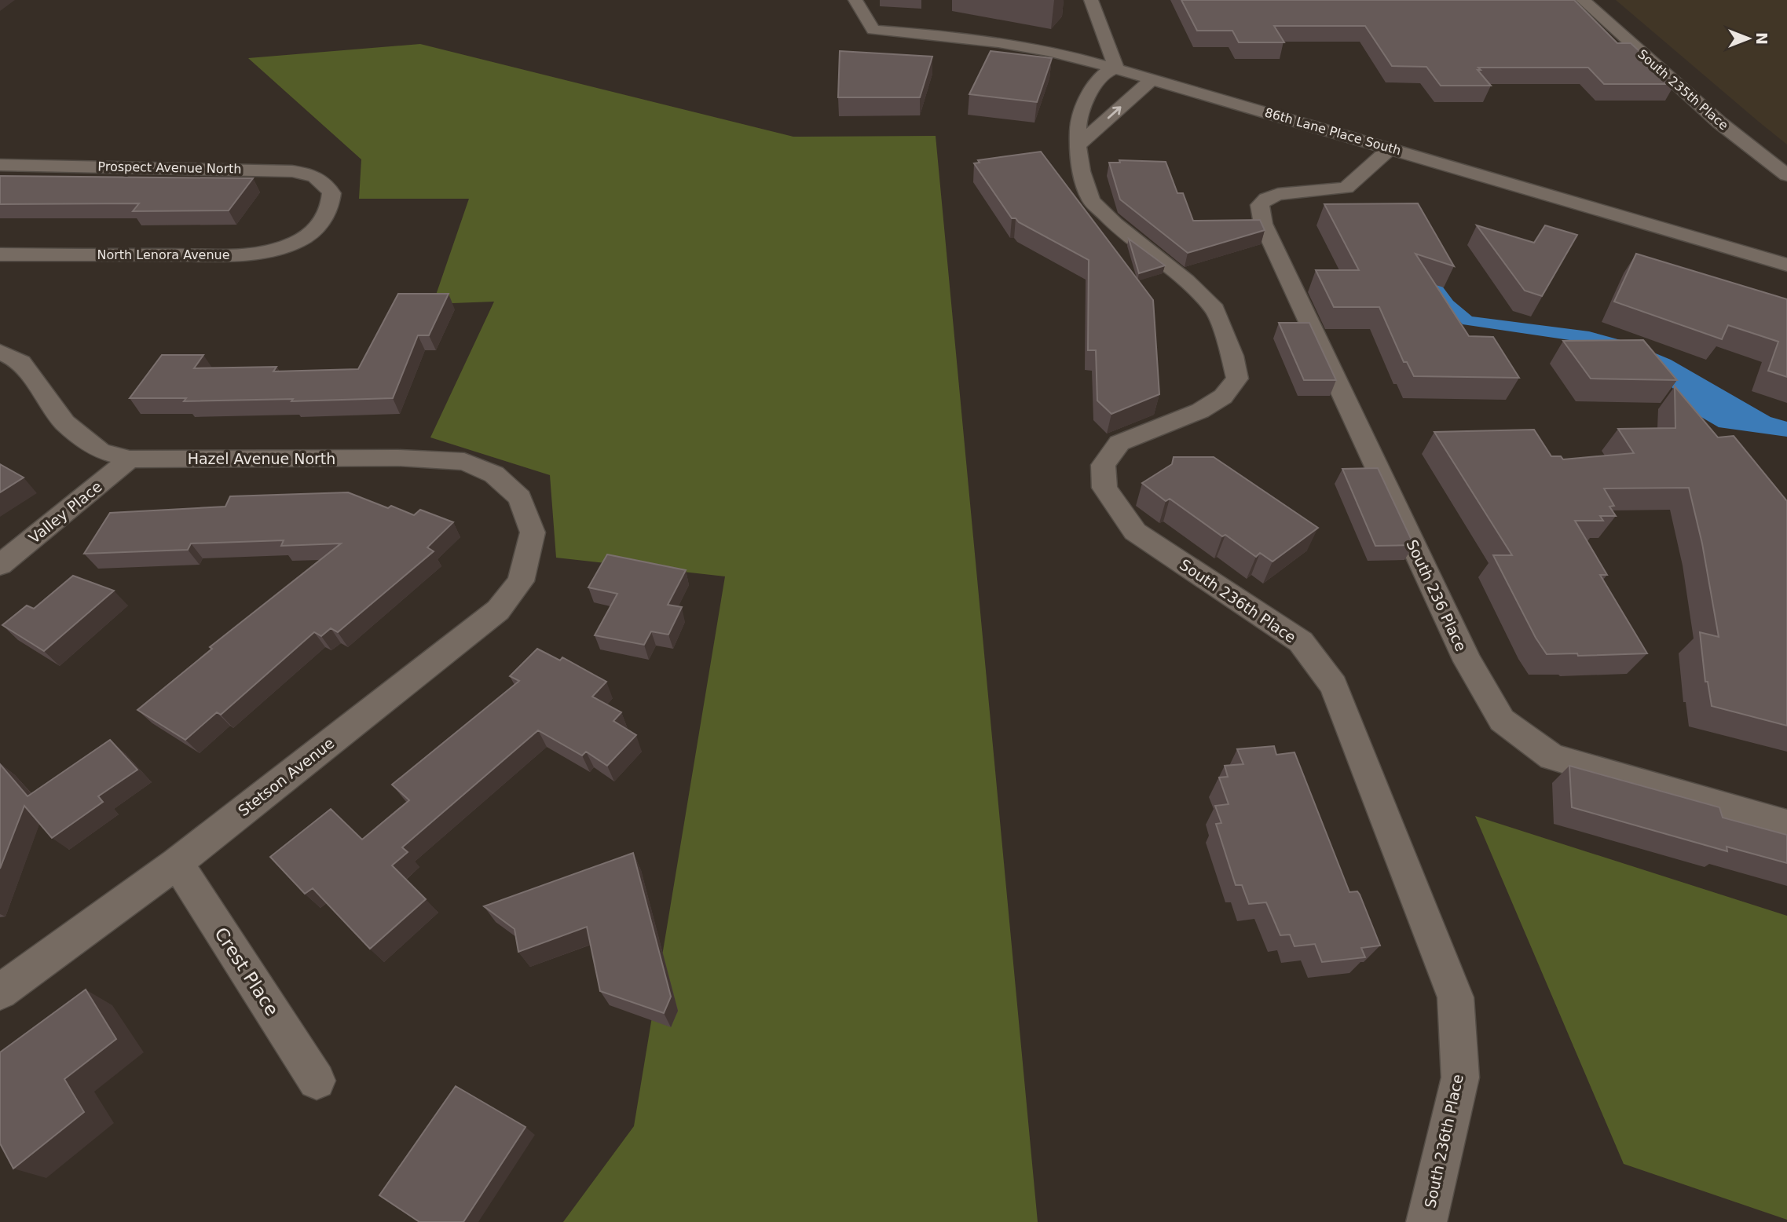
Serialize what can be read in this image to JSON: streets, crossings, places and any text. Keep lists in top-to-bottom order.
{
  "streets": {
    "street": [
      "South 235th Place",
      "86th Lane Place South",
      "Prospect Avenue North",
      "North Lenora Avenue",
      "Hazel Avenue North",
      "Valley Place",
      "South 236 Place",
      "South 236th Place",
      "Stetson Avenue",
      "Crest Place"
    ]
  },
  "crossings": [
    ["86th Lane Place South", "South 236 Place"],
    ["86th Lane Place South", "South 236th Place"],
    ["Prospect Avenue North", "North Lenora Avenue"],
    ["Hazel Avenue North", "Valley Place"],
    ["Hazel Avenue North", "Stetson Avenue"],
    ["Stetson Avenue", "Crest Place"]
  ],
  "north": "right"
}
